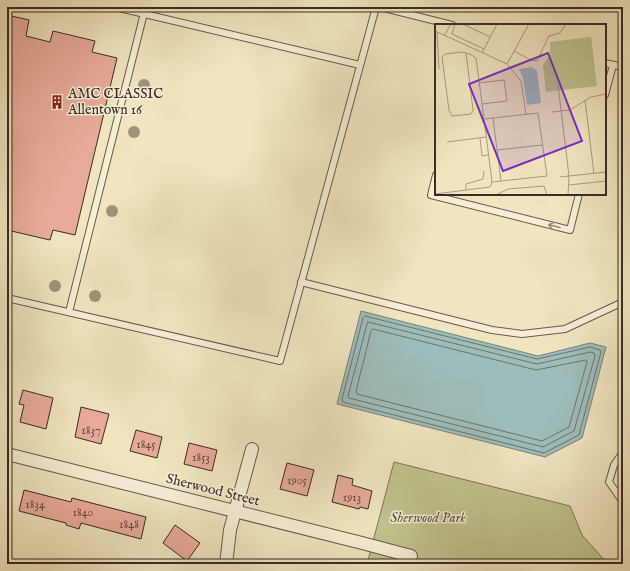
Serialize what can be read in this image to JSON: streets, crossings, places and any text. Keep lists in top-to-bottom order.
{
  "streets": {
    "street": ["Sherwood Street"]
  },
  "parks": ["Sherwood Park"],
  "places": {
    "building": ["AMC CLASSIC Allentown 16"]
  },
  "house_numbers": [
    "1837",
    "1845",
    "1853",
    "1905",
    "1913",
    "1834",
    "1840",
    "1848"
  ]
}
